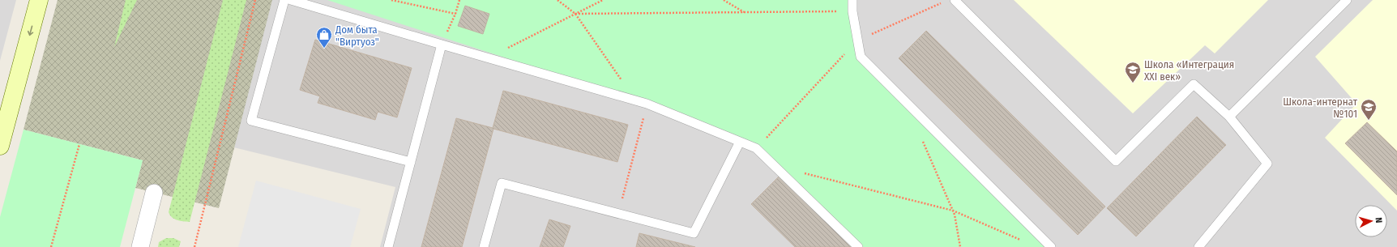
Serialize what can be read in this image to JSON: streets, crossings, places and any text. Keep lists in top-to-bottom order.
{
  "places": {
    "shop": ["Дом быта \"Виртуоз\""],
    "school or university": ["Школа «Интеграция XXI век»", "Школа-интернат №101"]
  },
  "north": "right"
}
